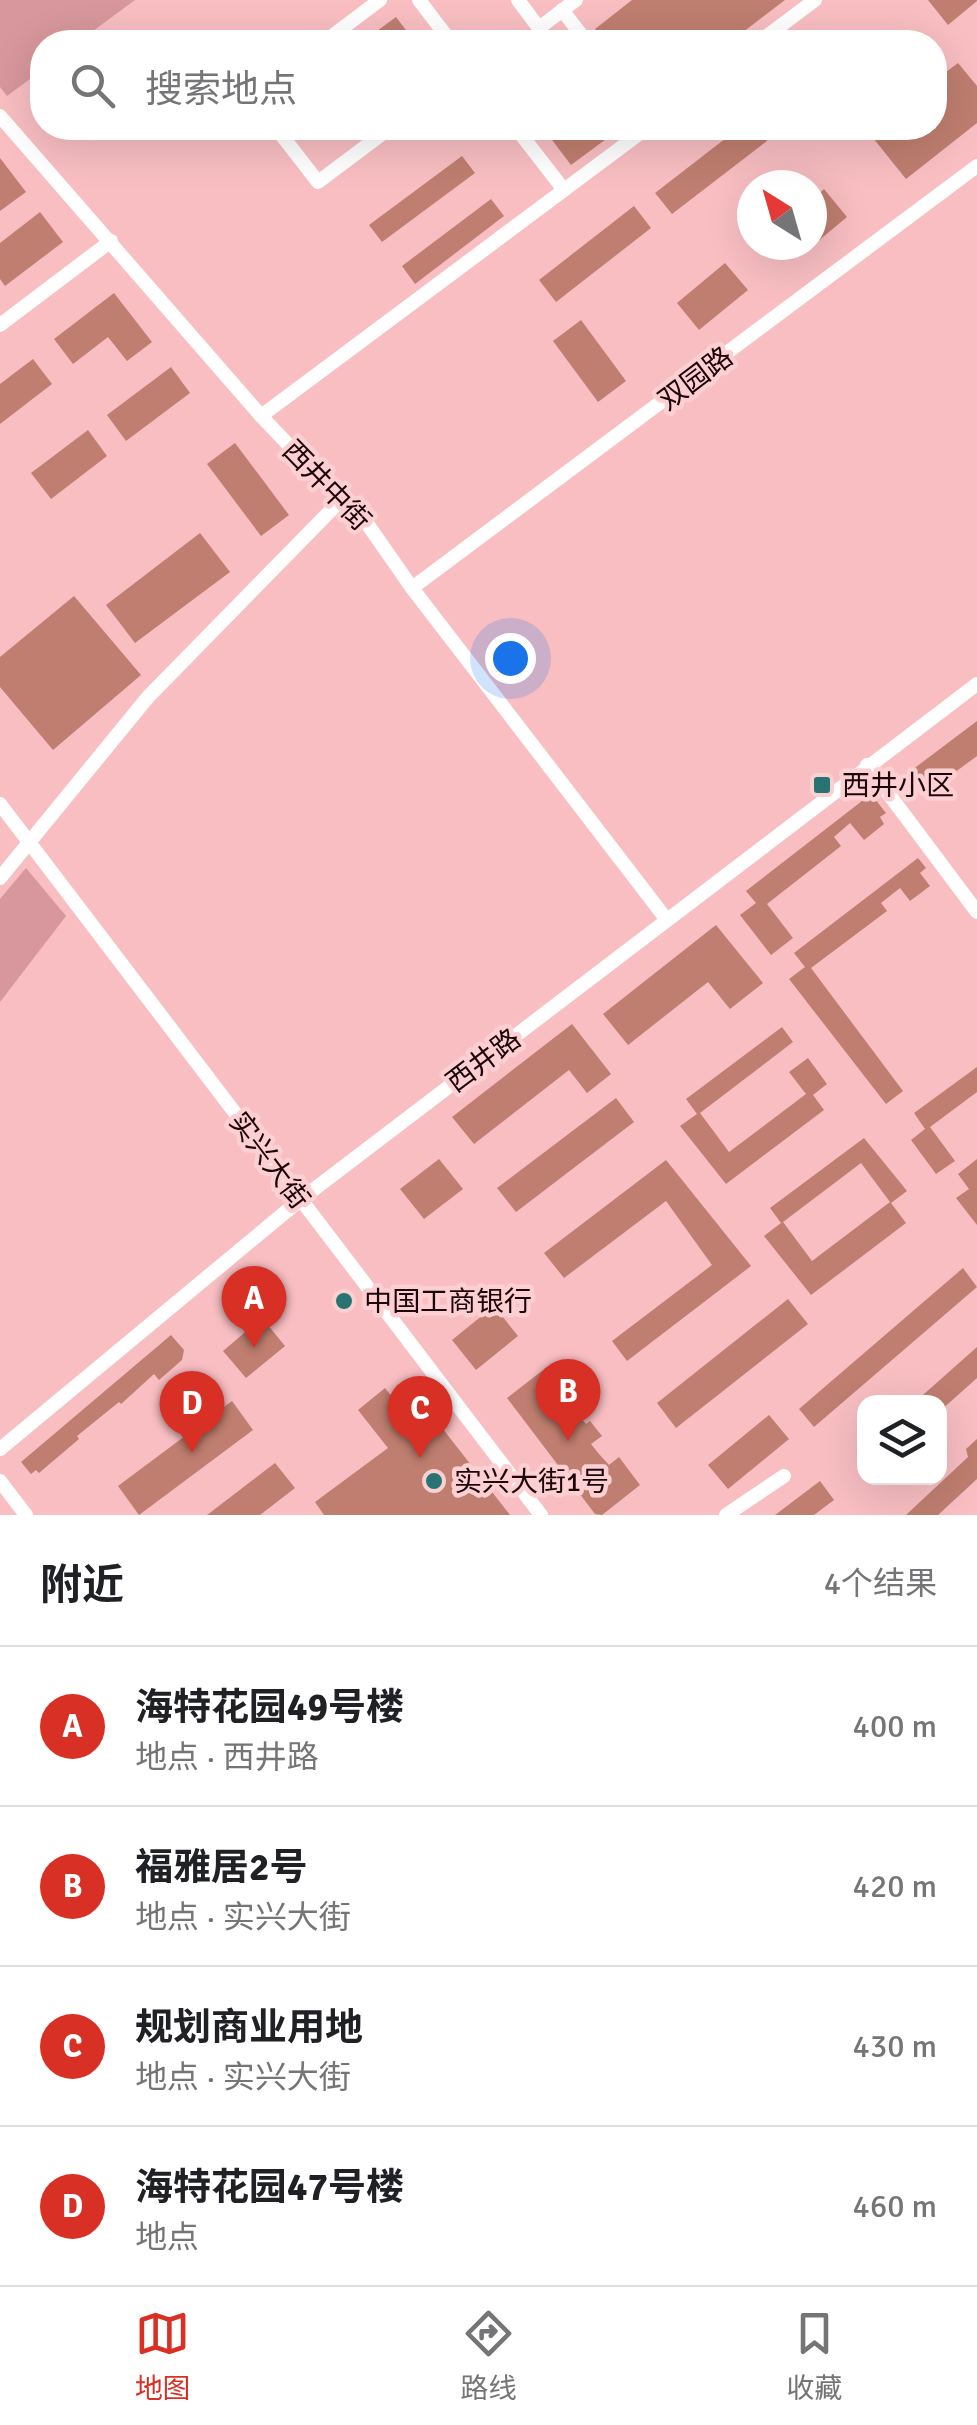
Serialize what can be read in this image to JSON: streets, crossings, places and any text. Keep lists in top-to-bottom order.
{
  "streets": {
    "street": [
      "双园路",
      "西井中街",
      "西井路",
      "实兴大街"
    ]
  },
  "crossings": [
    ["双园路", "西井中街"],
    ["西井中街", "西井路"],
    ["西井路", "实兴大街"]
  ],
  "places": {
    "transit": ["西井小区"],
    "other": ["中国工商银行", "实兴大街1号"]
  },
  "north": "top left",
  "page": {
    "search": "搜索地点",
    "pins": [
      "A",
      "B",
      "D",
      "C"
    ],
    "heading": ["附近", "4个结果"],
    "list": [
      {
        "mark": "A",
        "name": "海特花园49号楼",
        "note": "地点 · 西井路",
        "value": "400 m"
      },
      {
        "mark": "B",
        "name": "福雅居2号",
        "note": "地点 · 实兴大街",
        "value": "420 m"
      },
      {
        "mark": "C",
        "name": "规划商业用地",
        "note": "地点 · 实兴大街",
        "value": "430 m"
      },
      {
        "mark": "D",
        "name": "海特花园47号楼",
        "note": "地点",
        "value": "460 m"
      }
    ],
    "nav": ["地图", "路线", "收藏"]
  }
}
